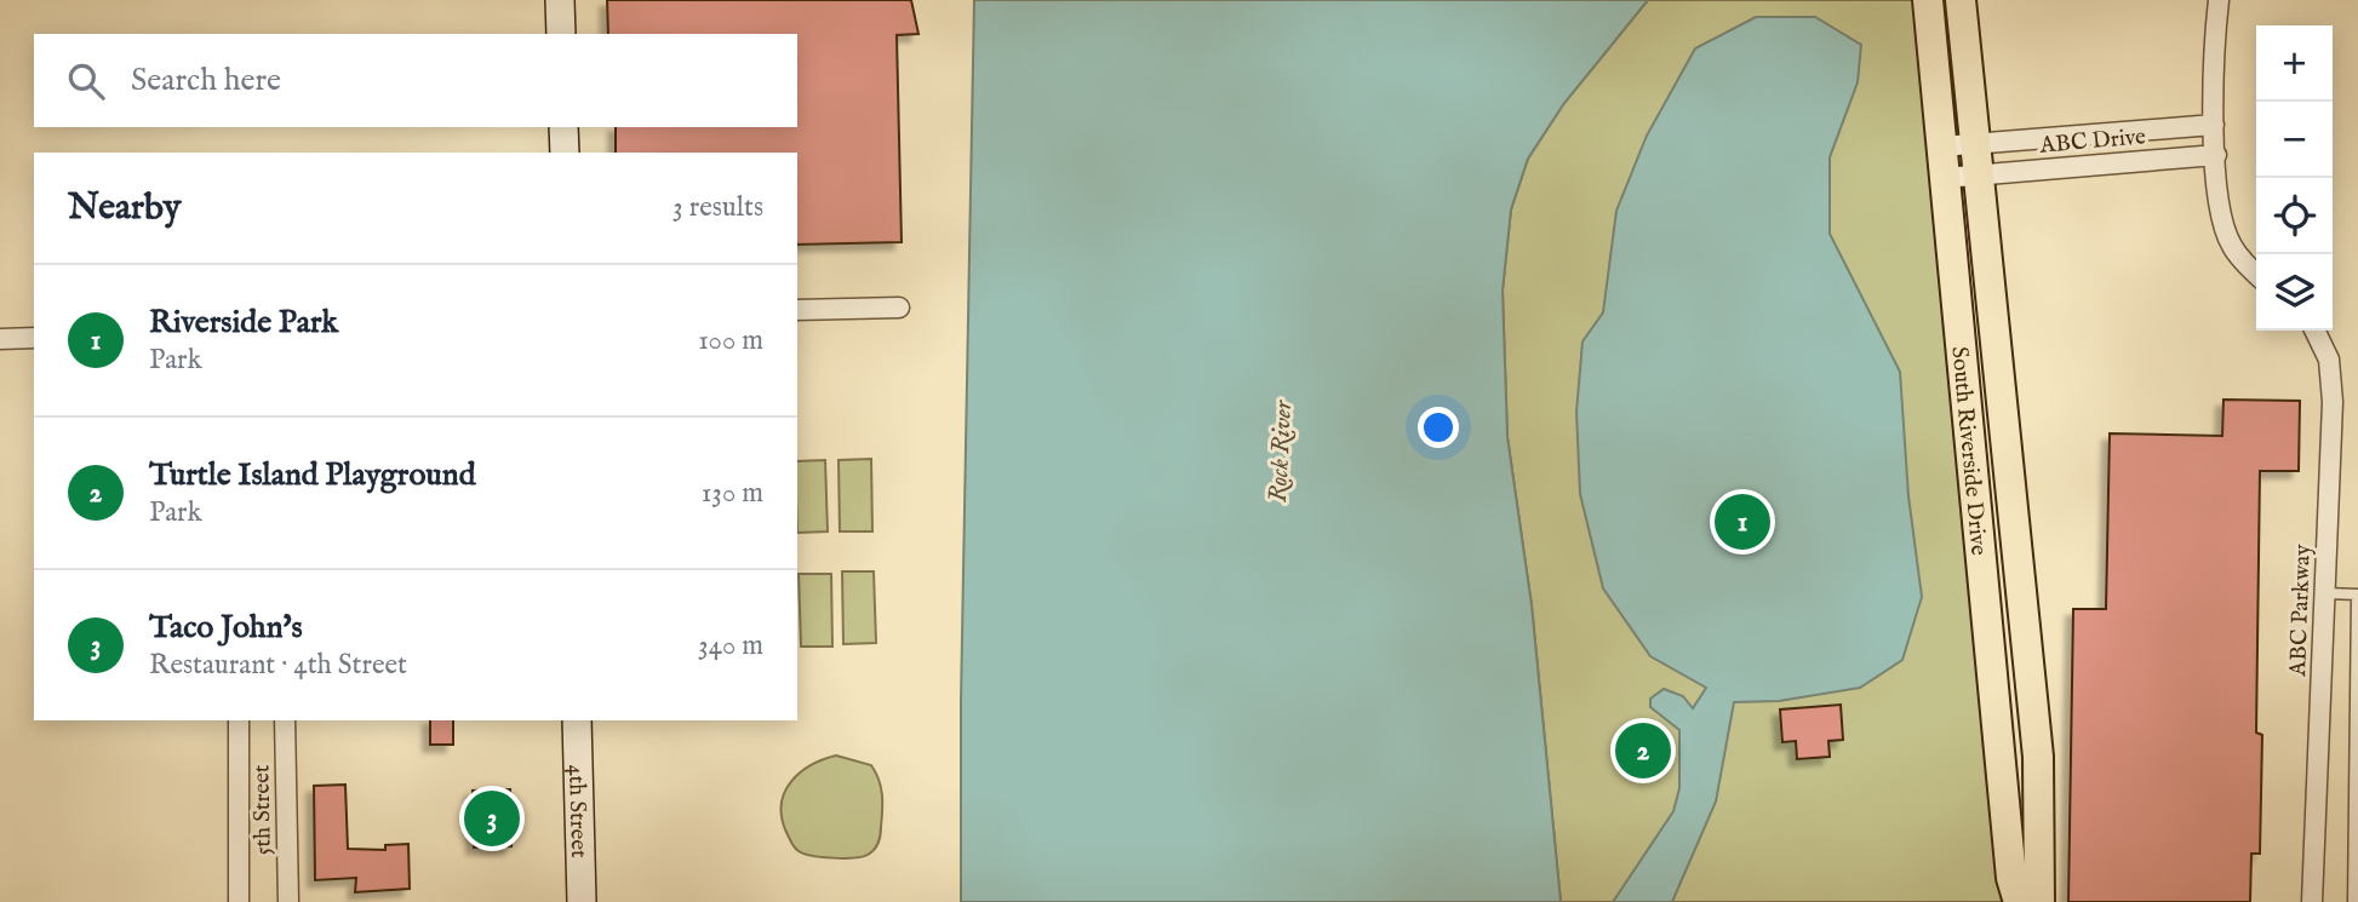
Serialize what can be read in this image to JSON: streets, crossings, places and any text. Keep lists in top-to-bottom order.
{
  "streets": {
    "main road": ["South Riverside Drive"],
    "street": [
      "ABC Drive",
      "ABC Parkway",
      "5th Street",
      "4th Street"
    ]
  },
  "crossings": [
    ["ABC Drive", "South Riverside Drive"]
  ],
  "water": ["Rock River"],
  "page": {
    "map_buttons": ["+", "−"],
    "search": "Search here",
    "heading": ["Nearby", "3 results"],
    "list": [
      {
        "mark": "1",
        "name": "Riverside Park",
        "note": "Park",
        "value": "100 m"
      },
      {
        "mark": "2",
        "name": "Turtle Island Playground",
        "note": "Park",
        "value": "130 m"
      },
      {
        "mark": "3",
        "name": "Taco John's",
        "note": "Restaurant · 4th Street",
        "value": "340 m"
      }
    ],
    "pins": ["1", "2", "3"]
  }
}
